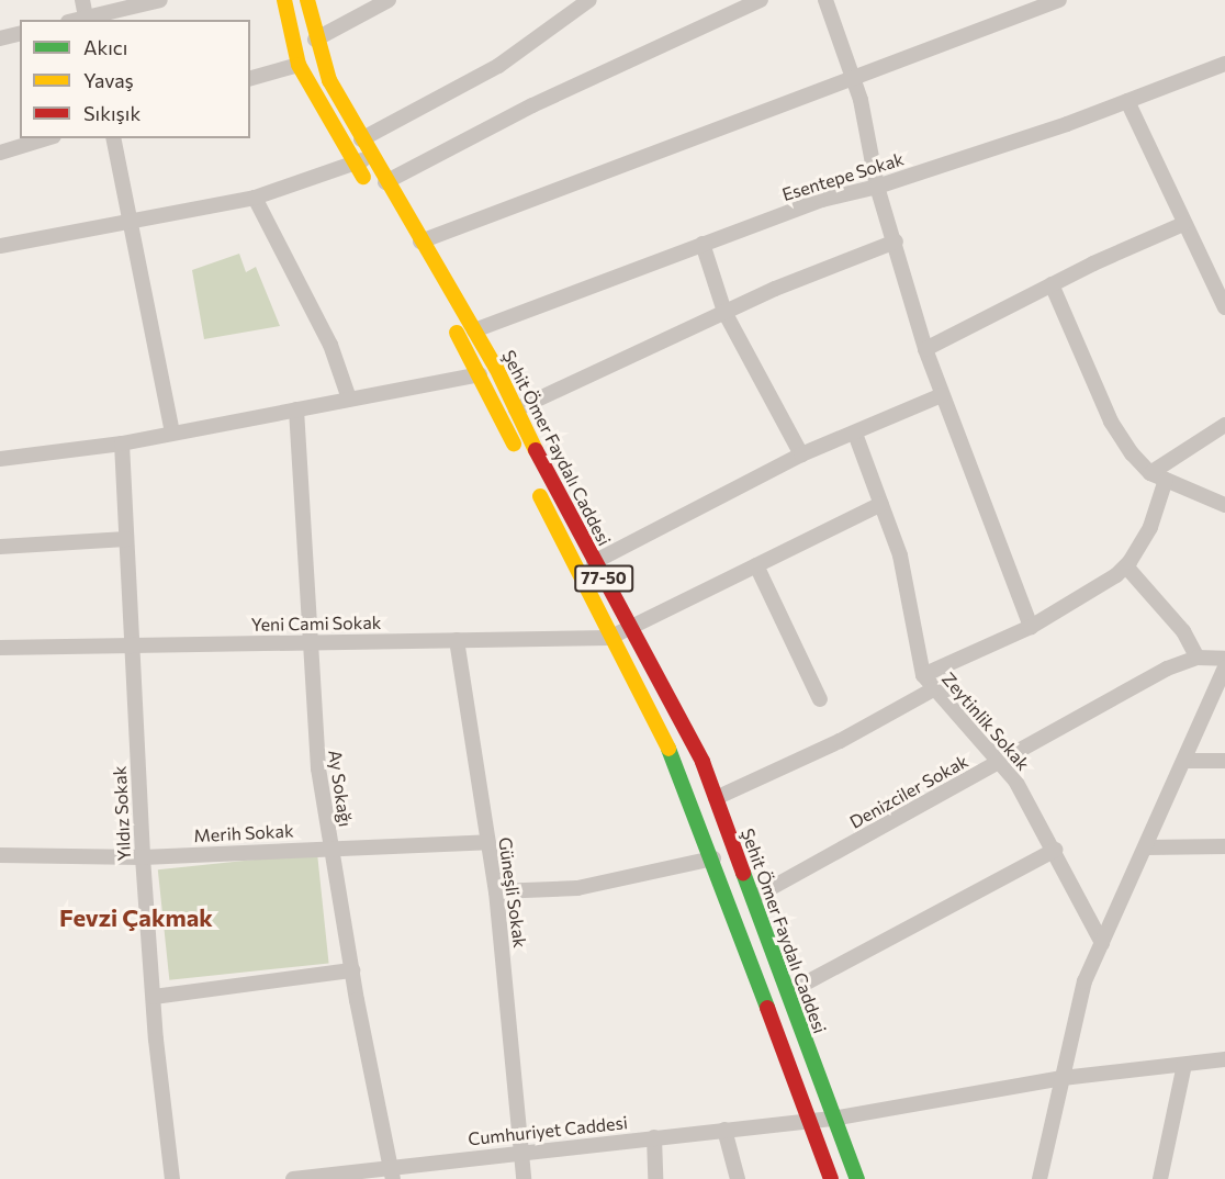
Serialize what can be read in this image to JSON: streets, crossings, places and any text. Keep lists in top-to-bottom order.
{
  "streets": {
    "main road": ["Şehit Ömer Faydalı Caddesi", "77-50"],
    "street": [
      "Esentepe Sokak",
      "Yeni Cami Sokak",
      "Zeytinlik Sokak",
      "Ay Sokağı",
      "Denizciler Sokak",
      "Yıldız Sokak",
      "Merih Sokak",
      "Güneşli Sokak",
      "Cumhuriyet Caddesi"
    ]
  },
  "crossings": [
    ["Esentepe Sokak", "Şehit Ömer Faydalı Caddesi"],
    ["Şehit Ömer Faydalı Caddesi", "Yeni Cami Sokak"],
    ["Şehit Ömer Faydalı Caddesi", "Denizciler Sokak"],
    ["Şehit Ömer Faydalı Caddesi", "Cumhuriyet Caddesi"],
    ["Yeni Cami Sokak", "Zeytinlik Sokak"],
    ["Yeni Cami Sokak", "Ay Sokağı"],
    ["Yeni Cami Sokak", "Yıldız Sokak"],
    ["Yeni Cami Sokak", "Güneşli Sokak"],
    ["Zeytinlik Sokak", "Denizciler Sokak"],
    ["Ay Sokağı", "Merih Sokak"],
    ["Ay Sokağı", "Cumhuriyet Caddesi"],
    ["Yıldız Sokak", "Merih Sokak"],
    ["Merih Sokak", "Güneşli Sokak"],
    ["Güneşli Sokak", "Cumhuriyet Caddesi"]
  ],
  "districts": ["Fevzi Çakmak"],
  "legend": ["Akıcı", "Yavaş", "Sıkışık"]
}
